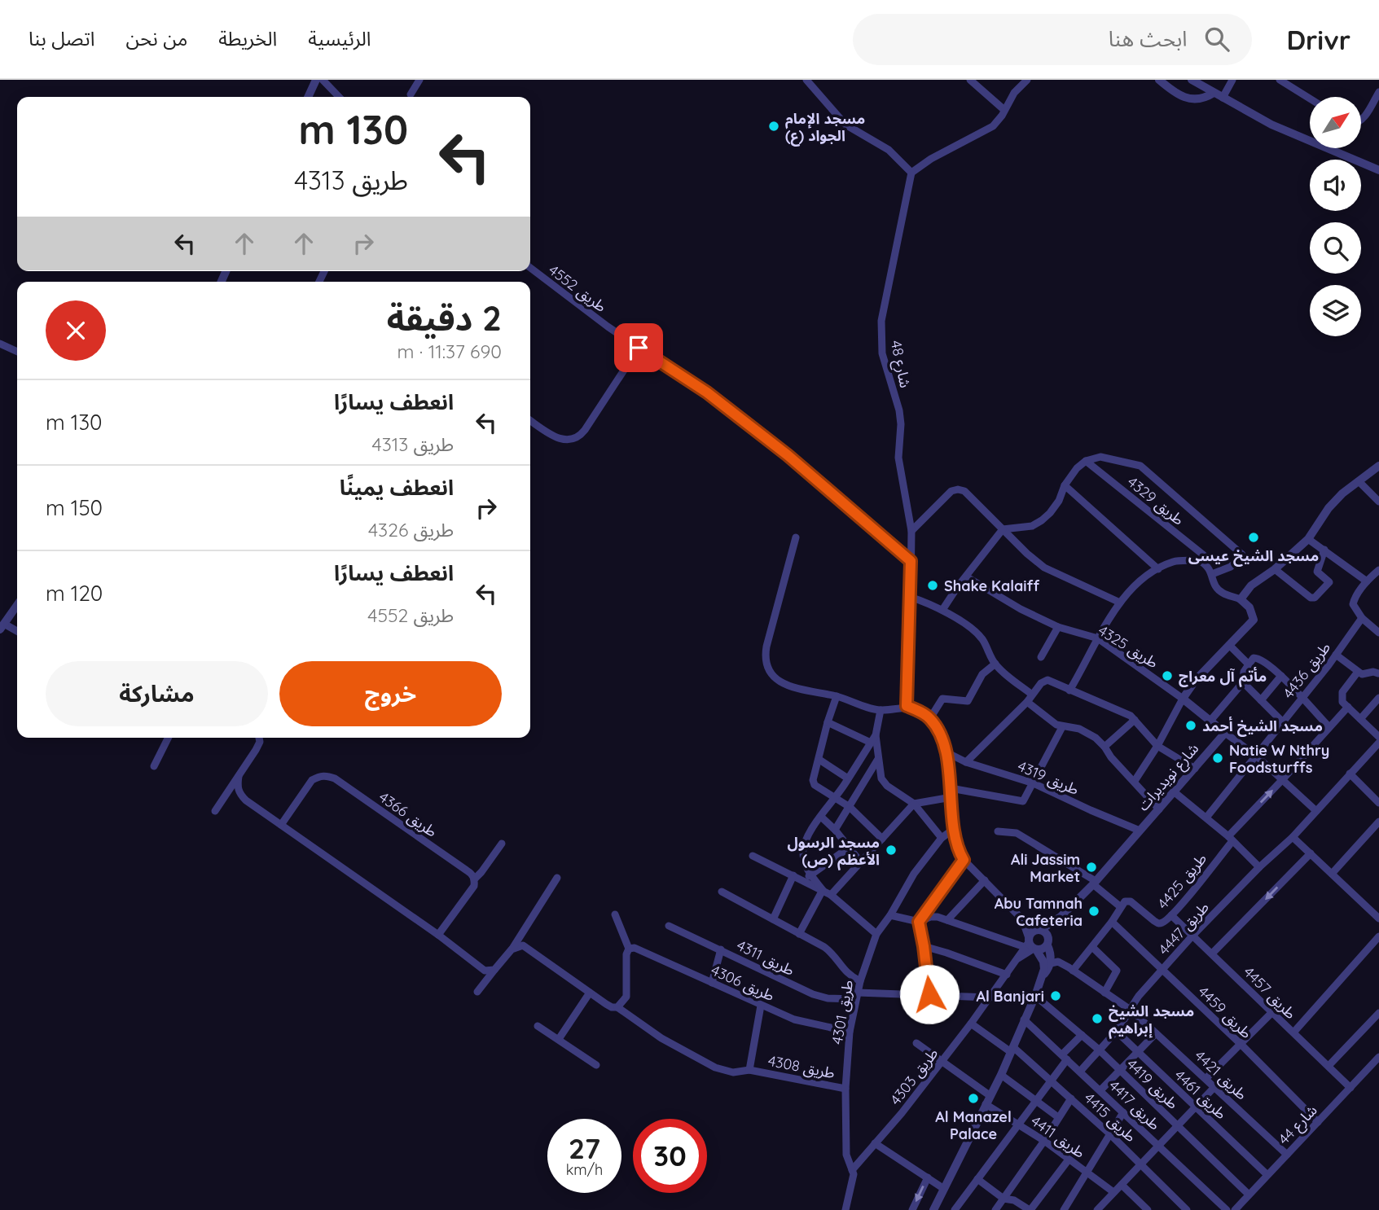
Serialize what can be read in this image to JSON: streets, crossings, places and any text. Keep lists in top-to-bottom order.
{
  "streets": {
    "street": [
      "طريق 4552",
      "شارع 48",
      "طريق 4329",
      "طريق 4325",
      "طريق 4436",
      "شارع نويديرات",
      "طريق 4319",
      "طريق 4366",
      "طريق 4425",
      "طريق 4447",
      "طريق 4311",
      "طريق 4306",
      "طريق 4457",
      "طريق 4301",
      "طريق 4459",
      "طريق 4308",
      "طريق 4421",
      "طريق 4303",
      "طريق 4419",
      "طريق 4461",
      "طريق 4417",
      "طريق 4415",
      "شارع 44",
      "طريق 4411"
    ]
  },
  "crossings": [
    ["طريق 4552", "شارع 48"],
    ["شارع 48", "طريق 4319"],
    ["شارع نويديرات", "طريق 4319"],
    ["شارع نويديرات", "طريق 4303"],
    ["طريق 4425", "طريق 4457"],
    ["طريق 4447", "طريق 4457"],
    ["طريق 4447", "طريق 4459"],
    ["طريق 4447", "طريق 4421"],
    ["طريق 4447", "طريق 4419"],
    ["طريق 4447", "طريق 4461"],
    ["طريق 4447", "طريق 4417"],
    ["طريق 4311", "طريق 4301"],
    ["طريق 4311", "طريق 4303"],
    ["طريق 4306", "طريق 4301"],
    ["طريق 4306", "طريق 4308"],
    ["طريق 4457", "شارع 44"],
    ["طريق 4301", "طريق 4308"],
    ["طريق 4301", "طريق 4303"],
    ["طريق 4459", "شارع 44"],
    ["طريق 4421", "شارع 44"],
    ["طريق 4303", "طريق 4411"],
    ["طريق 4419", "شارع 44"],
    ["طريق 4461", "شارع 44"]
  ],
  "places": [
    "مسجد الإمام الجواد (ع)",
    "مسجد الشيخ عيسى",
    "Shake Kalaiff",
    "مأتم آل معراج",
    "مسجد الشيخ أحمد",
    "Natie W Nthry Foodsturffs",
    "مسجد الرسول الأعظم (ص)",
    "Ali Jassim Market",
    "Abu Tamnah Cafeteria",
    "Al Banjari",
    "مسجد الشيخ إبراهيم",
    "Al Manazel Palace"
  ],
  "north": "top right",
  "page": {
    "header": "Drivr",
    "search": "ابحث هنا",
    "nav": [
      "الرئيسية",
      "الخريطة",
      "من نحن",
      "اتصل بنا"
    ],
    "turn": ["130 m", "طريق 4313"],
    "heading": ["2 دقيقة", "690 m · 11:37"],
    "list": [
      {
        "name": "انعطف يسارًا",
        "note": "طريق 4313",
        "value": "130 m"
      },
      {
        "name": "انعطف يمينًا",
        "note": "طريق 4326",
        "value": "150 m"
      },
      {
        "name": "انعطف يسارًا",
        "note": "طريق 4552",
        "value": "120 m"
      }
    ],
    "buttons": ["خروج", "مشاركة"],
    "speed": "27 km/h",
    "limit": "30"
  }
}
